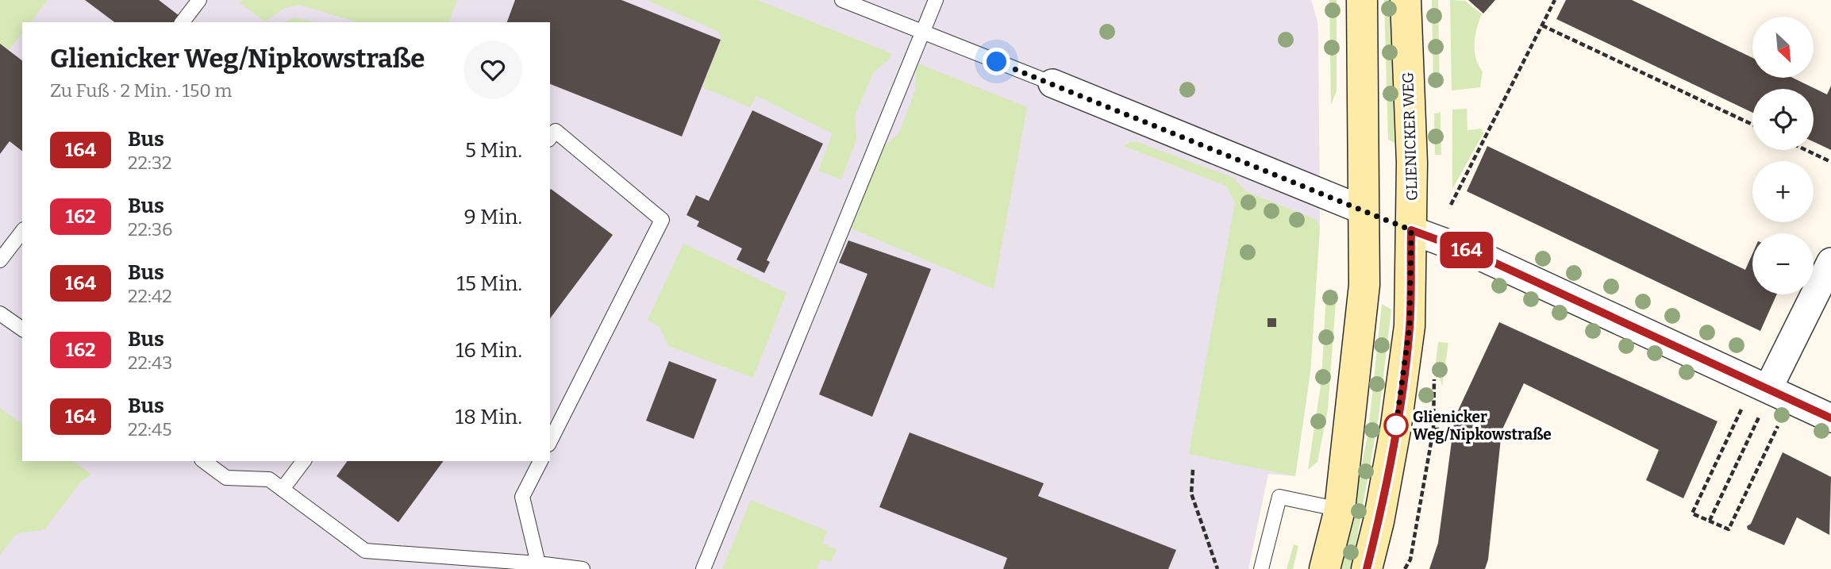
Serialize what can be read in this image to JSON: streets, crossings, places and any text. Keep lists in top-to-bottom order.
{
  "streets": {
    "main road": ["GLIENICKER WEG"]
  },
  "places": ["Glienicker Weg/Nipkowstraße"],
  "lines": ["bus line 164"],
  "north": "bottom right",
  "page": {
    "on_map": "164",
    "map_buttons": ["+", "−"],
    "heading": ["Glienicker Weg/Nipkowstraße", "Zu Fuß · 2 Min. · 150 m"],
    "list": [
      {
        "mark": "164",
        "name": "Bus",
        "note": "22:32",
        "value": "5 Min."
      },
      {
        "mark": "162",
        "name": "Bus",
        "note": "22:36",
        "value": "9 Min."
      },
      {
        "mark": "164",
        "name": "Bus",
        "note": "22:42",
        "value": "15 Min."
      },
      {
        "mark": "162",
        "name": "Bus",
        "note": "22:43",
        "value": "16 Min."
      },
      {
        "mark": "164",
        "name": "Bus",
        "note": "22:45",
        "value": "18 Min."
      }
    ]
  }
}
